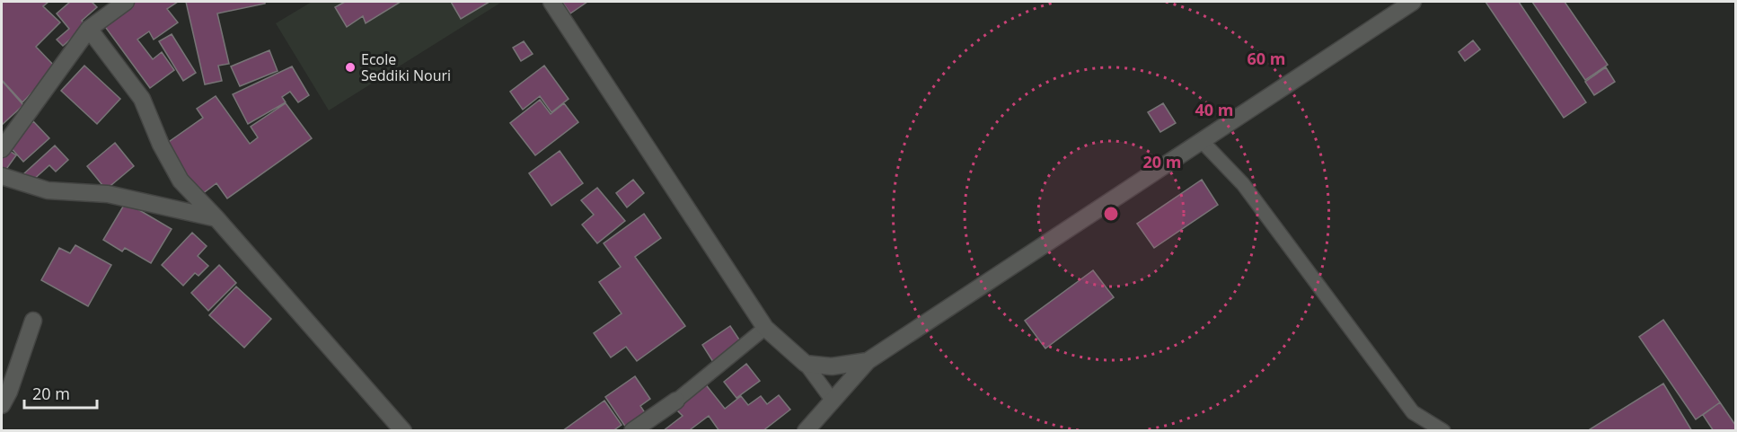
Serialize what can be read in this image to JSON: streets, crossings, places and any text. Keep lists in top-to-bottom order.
{
  "places": ["Ecole Seddiki Nouri"],
  "scale_bar": "20 m",
  "rings": ["60 m", "40 m", "20 m"]
}
